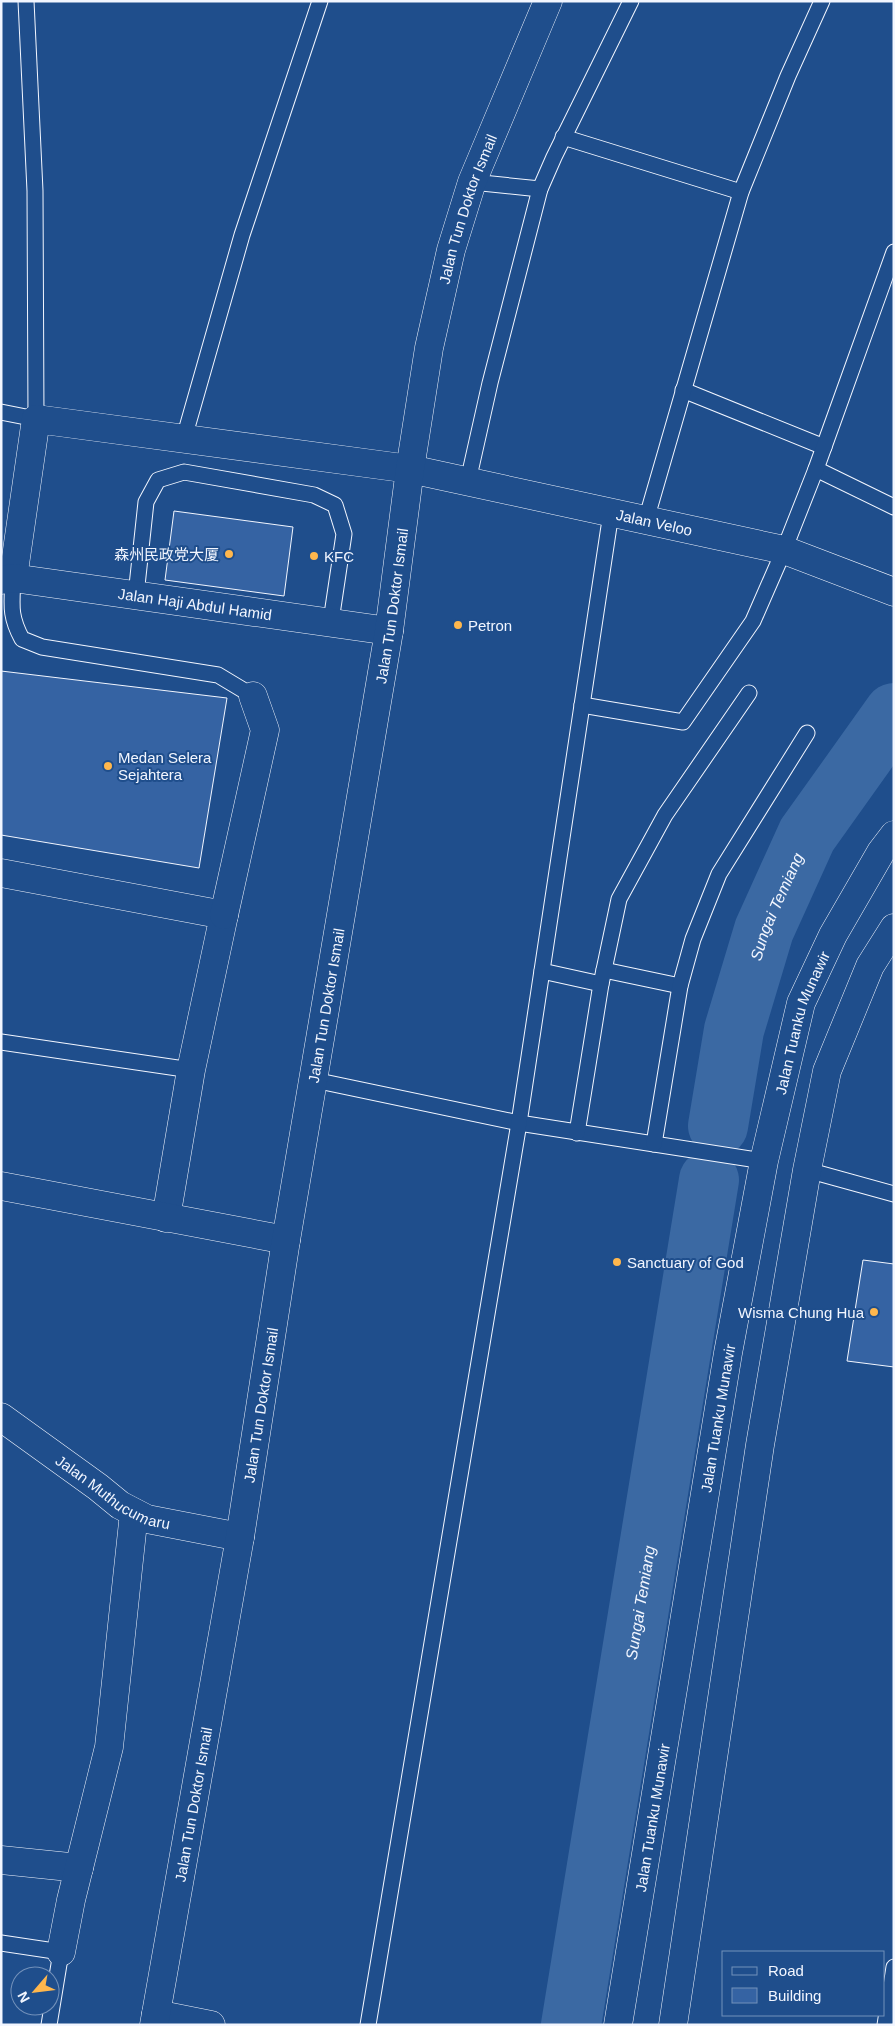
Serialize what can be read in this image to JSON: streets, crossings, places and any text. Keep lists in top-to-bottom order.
{
  "streets": {
    "main road": [
      "Jalan Tun Doktor Ismail",
      "Jalan Veloo",
      "Jalan Haji Abdul Hamid",
      "Jalan Tuanku Munawir",
      "Jalan Muthucumaru"
    ]
  },
  "crossings": [
    ["Jalan Tun Doktor Ismail", "Jalan Veloo"],
    ["Jalan Tun Doktor Ismail", "Jalan Haji Abdul Hamid"],
    ["Jalan Tun Doktor Ismail", "Jalan Muthucumaru"]
  ],
  "water": ["Sungai Temiang"],
  "places": [
    "森州民政党大厦",
    "KFC",
    "Petron",
    "Medan Selera Sejahtera",
    "Sanctuary of God",
    "Wisma Chung Hua"
  ],
  "legend": ["Road", "Building"],
  "north": "bottom left"
}
